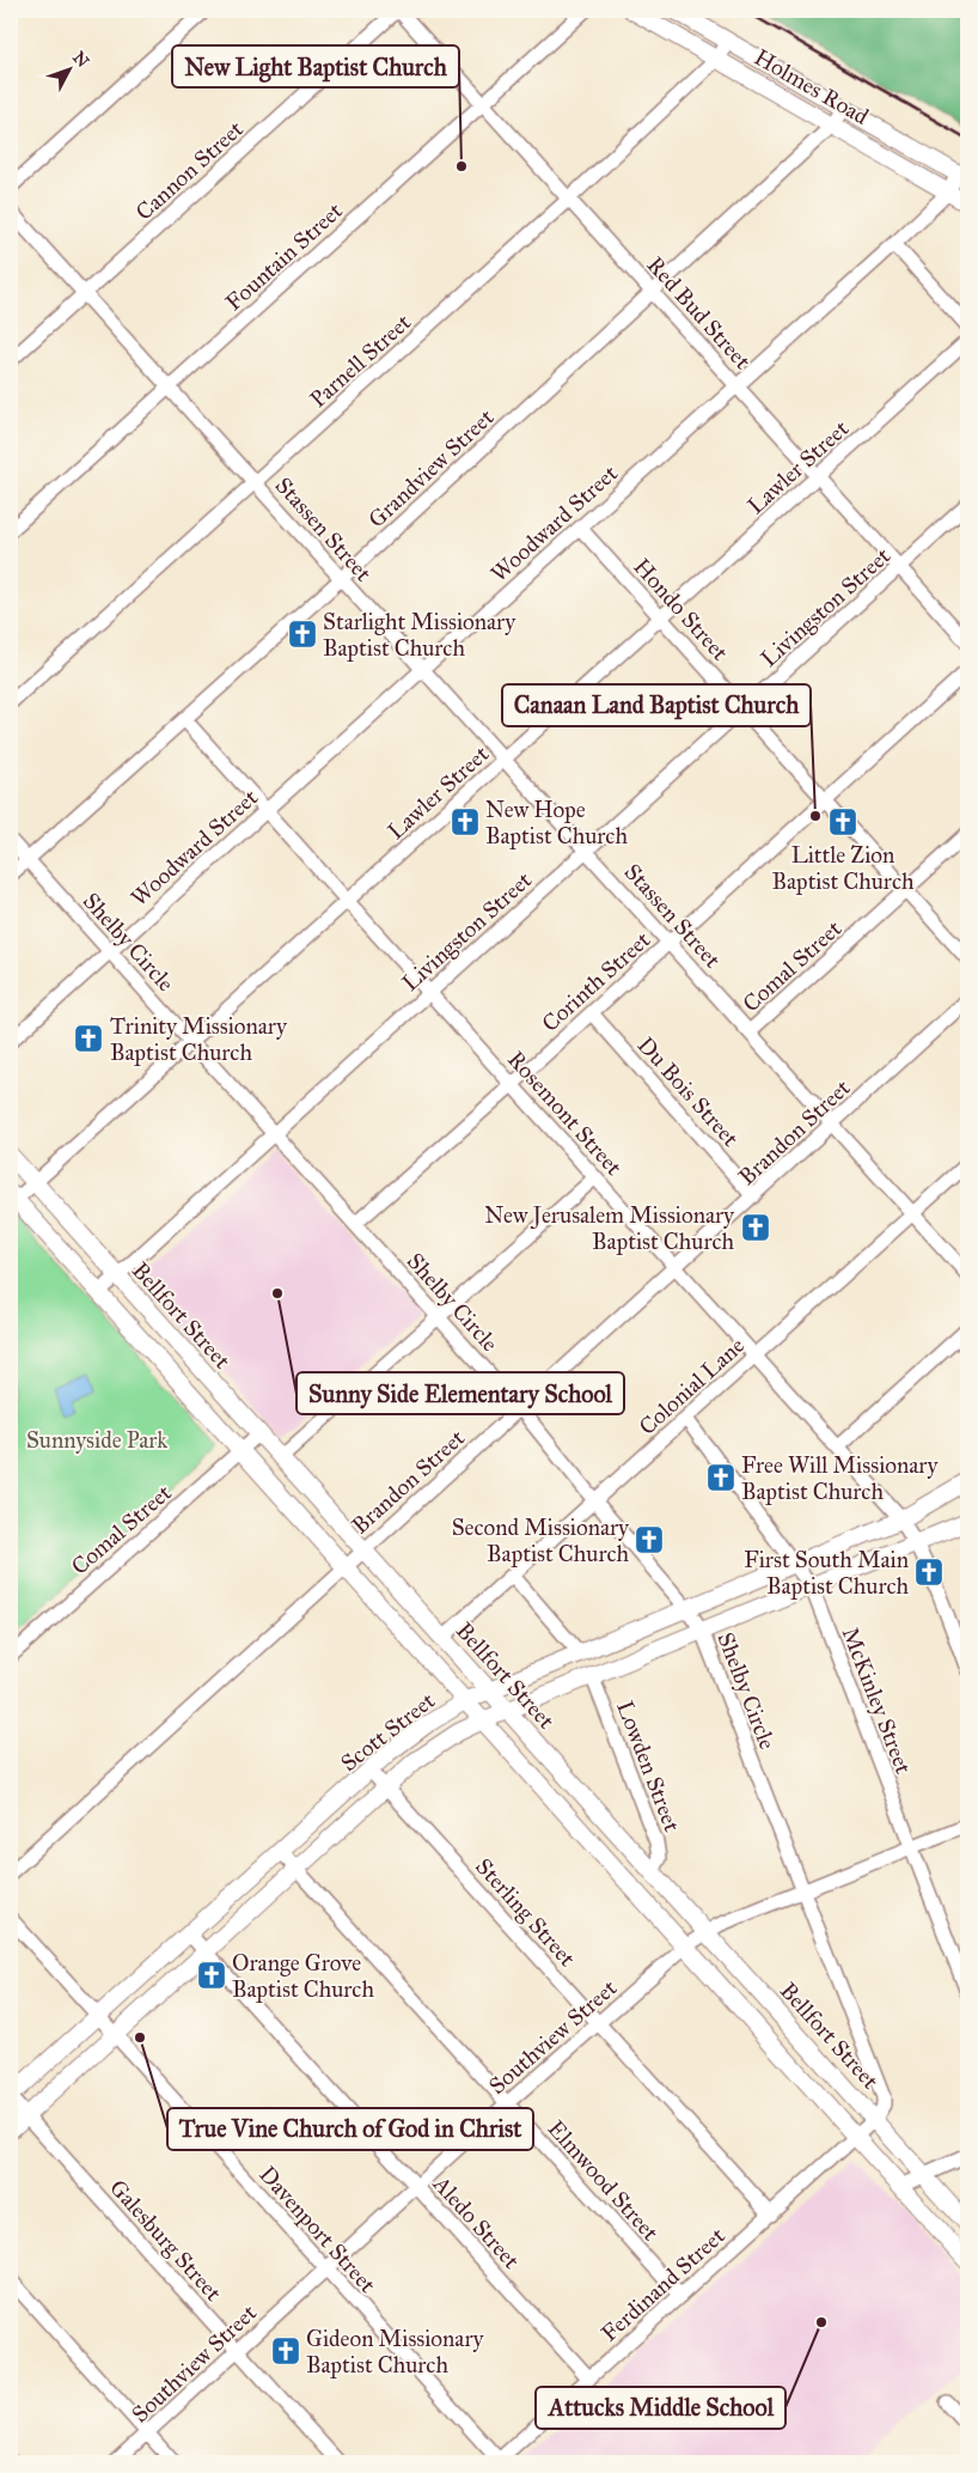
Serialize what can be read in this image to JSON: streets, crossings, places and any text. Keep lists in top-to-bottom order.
{
  "streets": {
    "main road": ["Holmes Road", "Bellfort Street", "Scott Street"],
    "street": [
      "Cannon Street",
      "Fountain Street",
      "Red Bud Street",
      "Parnell Street",
      "Lawler Street",
      "Grandview Street",
      "Woodward Street",
      "Stassen Street",
      "Livingston Street",
      "Hondo Street",
      "Shelby Circle",
      "Comal Street",
      "Corinth Street",
      "Du Bois Street",
      "Rosemont Street",
      "Brandon Street",
      "Colonial Lane",
      "McKinley Street",
      "Lowden Street",
      "Sterling Street",
      "Southview Street",
      "Elmwood Street",
      "Aledo Street",
      "Davenport Street",
      "Galesburg Street",
      "Ferdinand Street"
    ]
  },
  "crossings": [
    ["Holmes Road", "Parnell Street"],
    ["Holmes Road", "Grandview Street"],
    ["Holmes Road", "Woodward Street"],
    ["Cannon Street", "Red Bud Street"],
    ["Cannon Street", "Stassen Street"],
    ["Fountain Street", "Red Bud Street"],
    ["Fountain Street", "Stassen Street"],
    ["Red Bud Street", "Parnell Street"],
    ["Red Bud Street", "Lawler Street"],
    ["Red Bud Street", "Grandview Street"],
    ["Red Bud Street", "Woodward Street"],
    ["Red Bud Street", "Livingston Street"],
    ["Parnell Street", "Stassen Street"],
    ["Lawler Street", "Stassen Street"],
    ["Lawler Street", "Hondo Street"],
    ["Lawler Street", "Shelby Circle"],
    ["Lawler Street", "Rosemont Street"],
    ["Lawler Street", "Bellfort Street"],
    ["Grandview Street", "Stassen Street"],
    ["Grandview Street", "Shelby Circle"],
    ["Grandview Street", "Rosemont Street"],
    ["Woodward Street", "Stassen Street"],
    ["Woodward Street", "Hondo Street"],
    ["Woodward Street", "Shelby Circle"],
    ["Woodward Street", "Rosemont Street"],
    ["Stassen Street", "Livingston Street"],
    ["Stassen Street", "Comal Street"],
    ["Stassen Street", "Corinth Street"],
    ["Stassen Street", "Brandon Street"],
    ["Stassen Street", "Colonial Lane"],
    ["Livingston Street", "Hondo Street"],
    ["Livingston Street", "Shelby Circle"],
    ["Livingston Street", "Rosemont Street"],
    ["Livingston Street", "Bellfort Street"],
    ["Hondo Street", "Comal Street"],
    ["Hondo Street", "Corinth Street"],
    ["Shelby Circle", "Corinth Street"],
    ["Shelby Circle", "Brandon Street"],
    ["Shelby Circle", "Bellfort Street"],
    ["Shelby Circle", "Colonial Lane"],
    ["Shelby Circle", "Scott Street"],
    ["Shelby Circle", "Southview Street"],
    ["Comal Street", "Bellfort Street"],
    ["Corinth Street", "Du Bois Street"],
    ["Corinth Street", "Rosemont Street"],
    ["Du Bois Street", "Brandon Street"],
    ["Rosemont Street", "Brandon Street"],
    ["Rosemont Street", "Colonial Lane"],
    ["Rosemont Street", "Scott Street"],
    ["Brandon Street", "Bellfort Street"],
    ["Bellfort Street", "Colonial Lane"],
    ["Bellfort Street", "Scott Street"],
    ["Bellfort Street", "Lowden Street"],
    ["Bellfort Street", "Southview Street"],
    ["Bellfort Street", "Ferdinand Street"],
    ["Colonial Lane", "McKinley Street"],
    ["McKinley Street", "Scott Street"],
    ["McKinley Street", "Southview Street"],
    ["Scott Street", "Lowden Street"],
    ["Scott Street", "Sterling Street"],
    ["Scott Street", "Elmwood Street"],
    ["Scott Street", "Aledo Street"],
    ["Scott Street", "Davenport Street"],
    ["Scott Street", "Galesburg Street"],
    ["Sterling Street", "Southview Street"],
    ["Sterling Street", "Ferdinand Street"],
    ["Southview Street", "Elmwood Street"],
    ["Southview Street", "Aledo Street"],
    ["Southview Street", "Davenport Street"],
    ["Southview Street", "Galesburg Street"],
    ["Elmwood Street", "Ferdinand Street"],
    ["Aledo Street", "Ferdinand Street"],
    ["Davenport Street", "Ferdinand Street"]
  ],
  "parks": ["Sunnyside Park"],
  "places": {
    "other": [
      "New Light Baptist Church",
      "Canaan Land Baptist Church",
      "Sunny Side Elementary School",
      "True Vine Church of God in Christ",
      "Attucks Middle School"
    ],
    "church": [
      "Starlight Missionary Baptist Church",
      "New Hope Baptist Church",
      "Little Zion Baptist Church",
      "Trinity Missionary Baptist Church",
      "New Jerusalem Missionary Baptist Church",
      "Free Will Missionary Baptist Church",
      "Second Missionary Baptist Church",
      "First South Main Baptist Church",
      "Orange Grove Baptist Church",
      "Gideon Missionary Baptist Church"
    ]
  },
  "north": "top right"
}
